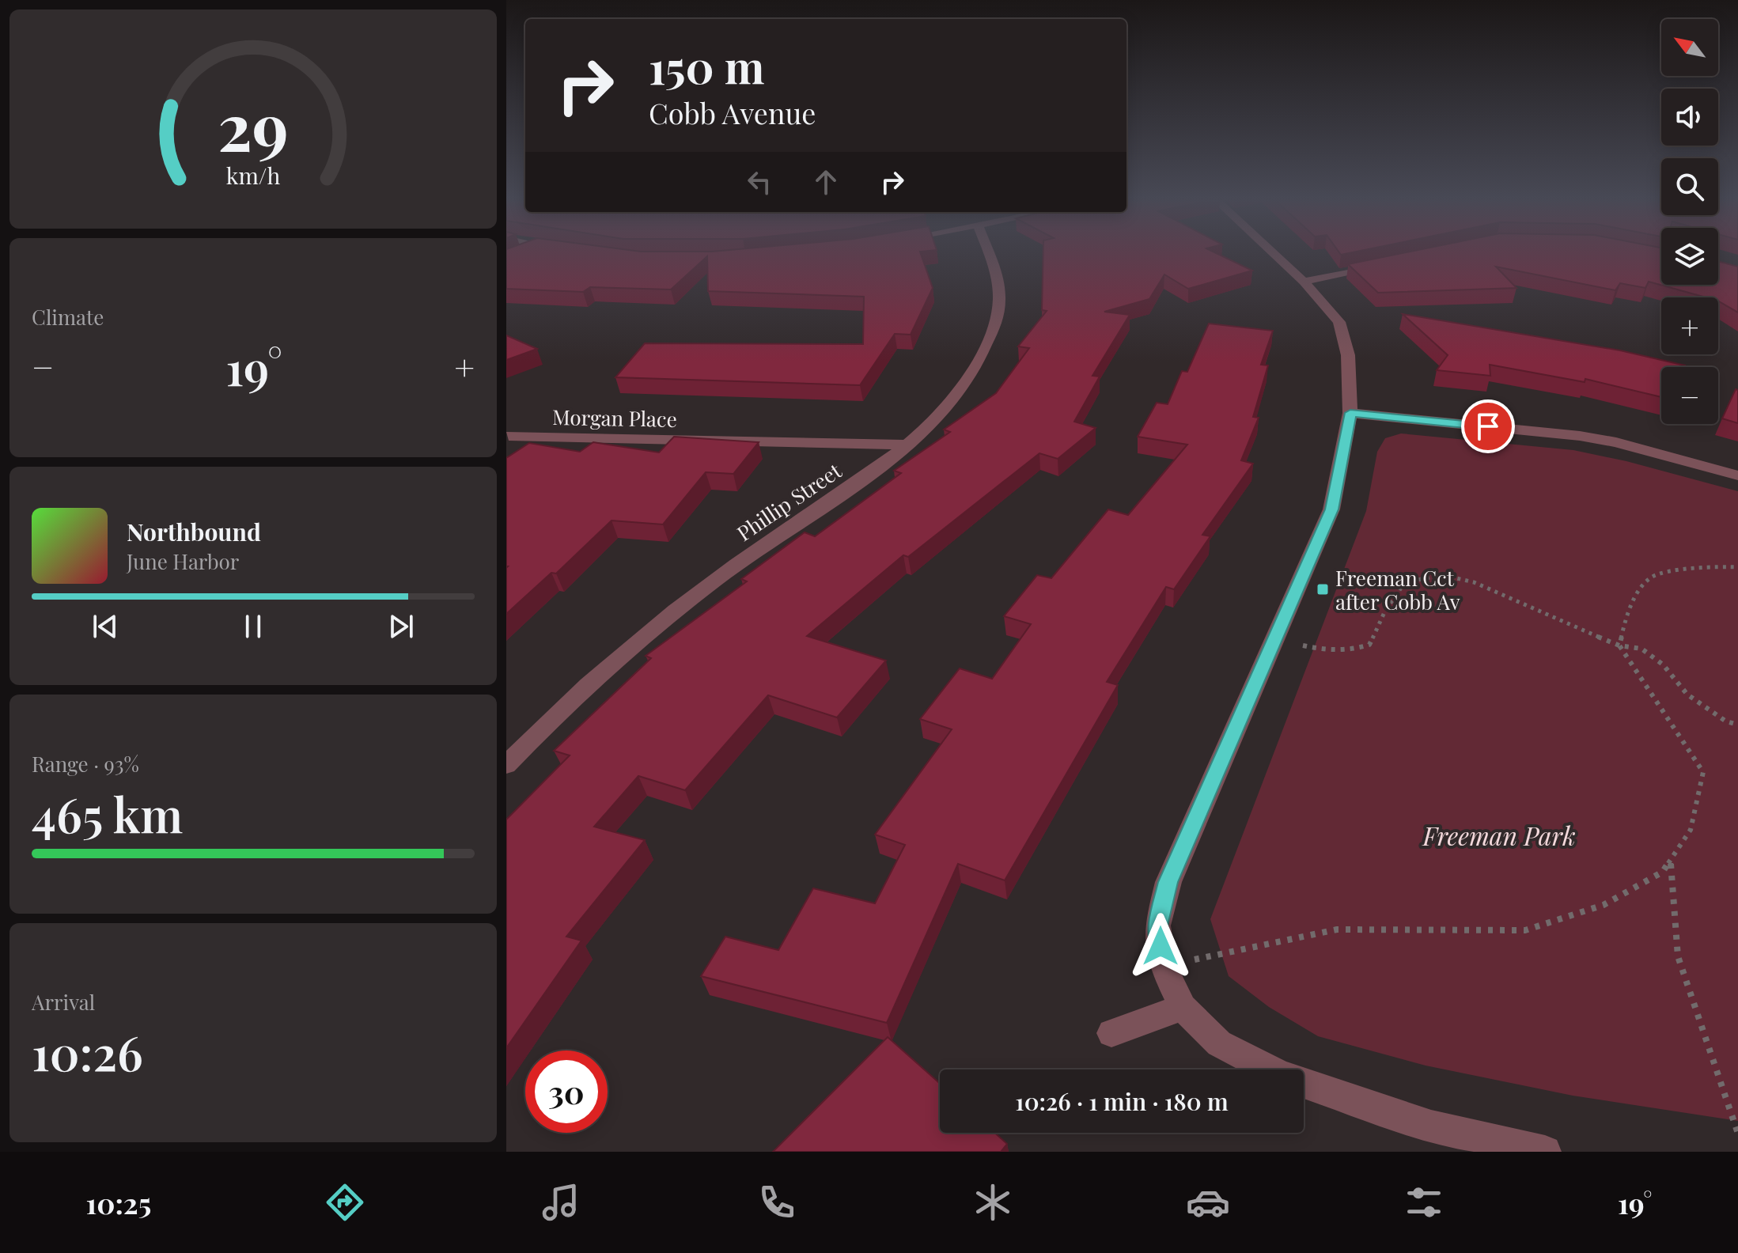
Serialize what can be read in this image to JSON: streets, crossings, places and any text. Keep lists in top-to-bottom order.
{
  "streets": {
    "street": ["Morgan Place", "Phillip Street"]
  },
  "crossings": [
    ["Morgan Place", "Phillip Street"]
  ],
  "parks": ["Freeman Park"],
  "places": {
    "transit": ["Freeman Cct after Cobb Av"]
  },
  "north": "top left",
  "page": {
    "map_buttons": ["+", "−"],
    "turn": ["150 m", "Cobb Avenue"],
    "tile": [
      "Climate",
      ["Range · 93%", "465 km"],
      ["Arrival", "10:26"]
    ],
    "heat": ["−", "19°", "+"],
    "song": ["Northbound", "June Harbor"],
    "limit": "30",
    "trip": "10:26 · 1 min · 180 m",
    "tabs": ["10:25", "19°"],
    "gauge": ["29", "km/h"]
  }
}
